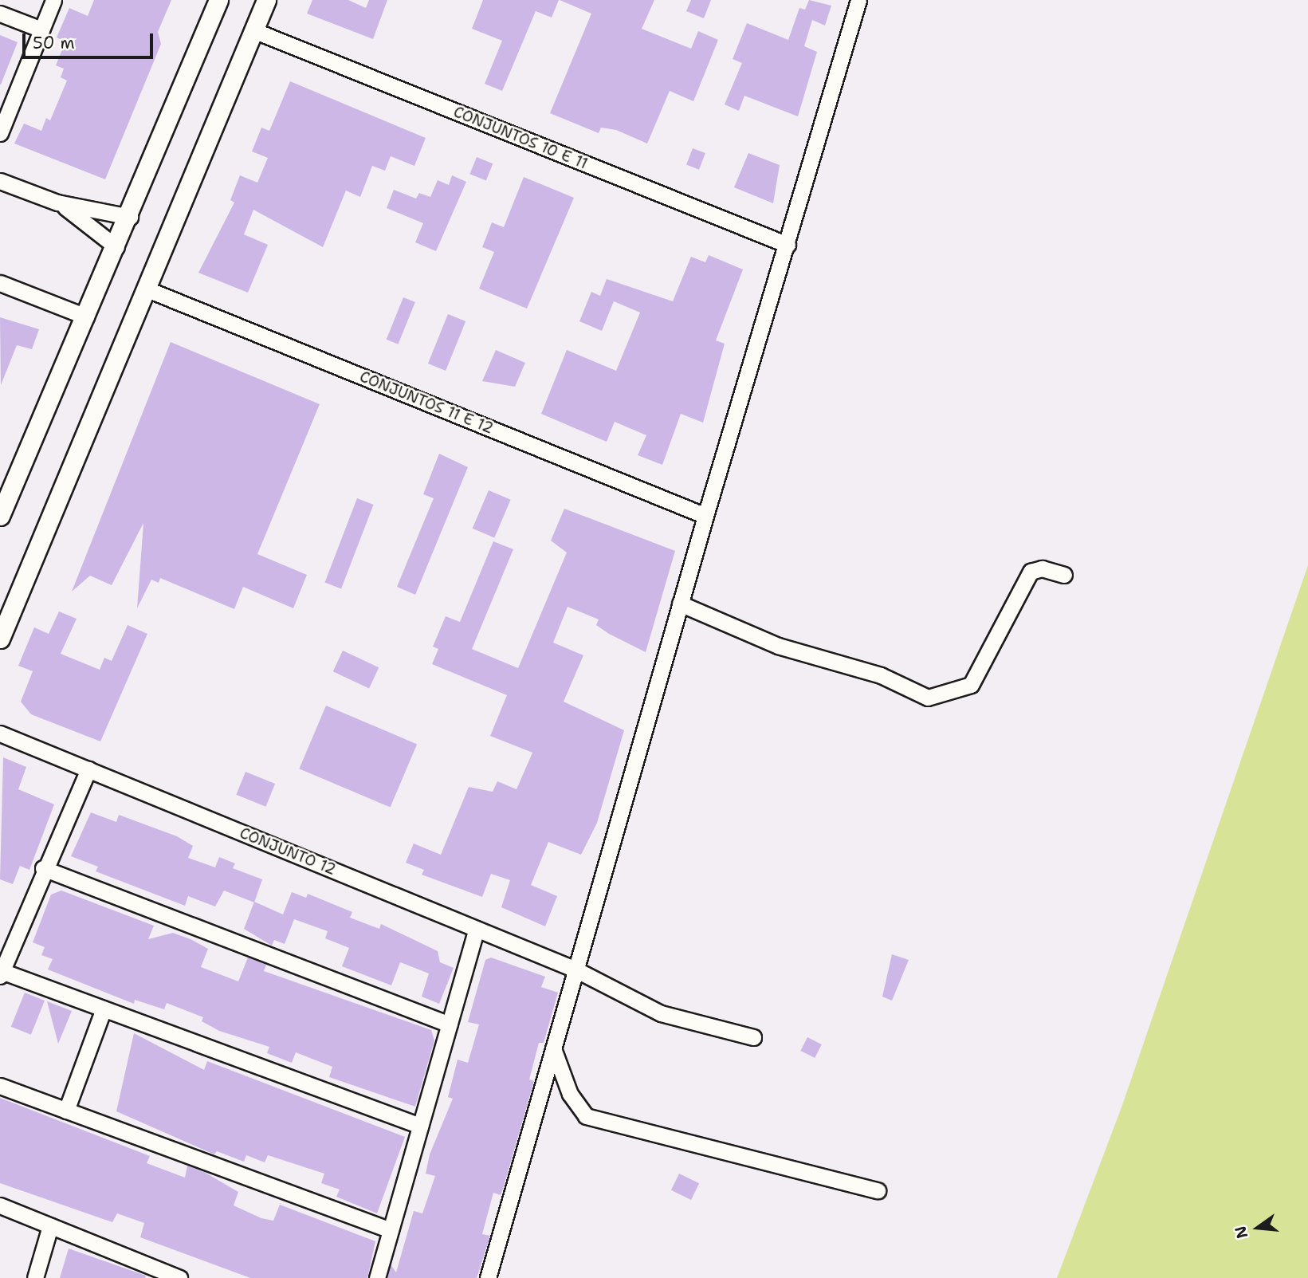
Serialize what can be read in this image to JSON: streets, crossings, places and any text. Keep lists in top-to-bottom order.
{
  "streets": {
    "street": ["CONJUNTOS 10 E 11", "CONJUNTOS 11 E 12", "CONJUNTO 12"]
  },
  "scale_bar": "50 m",
  "north": "left"
}
